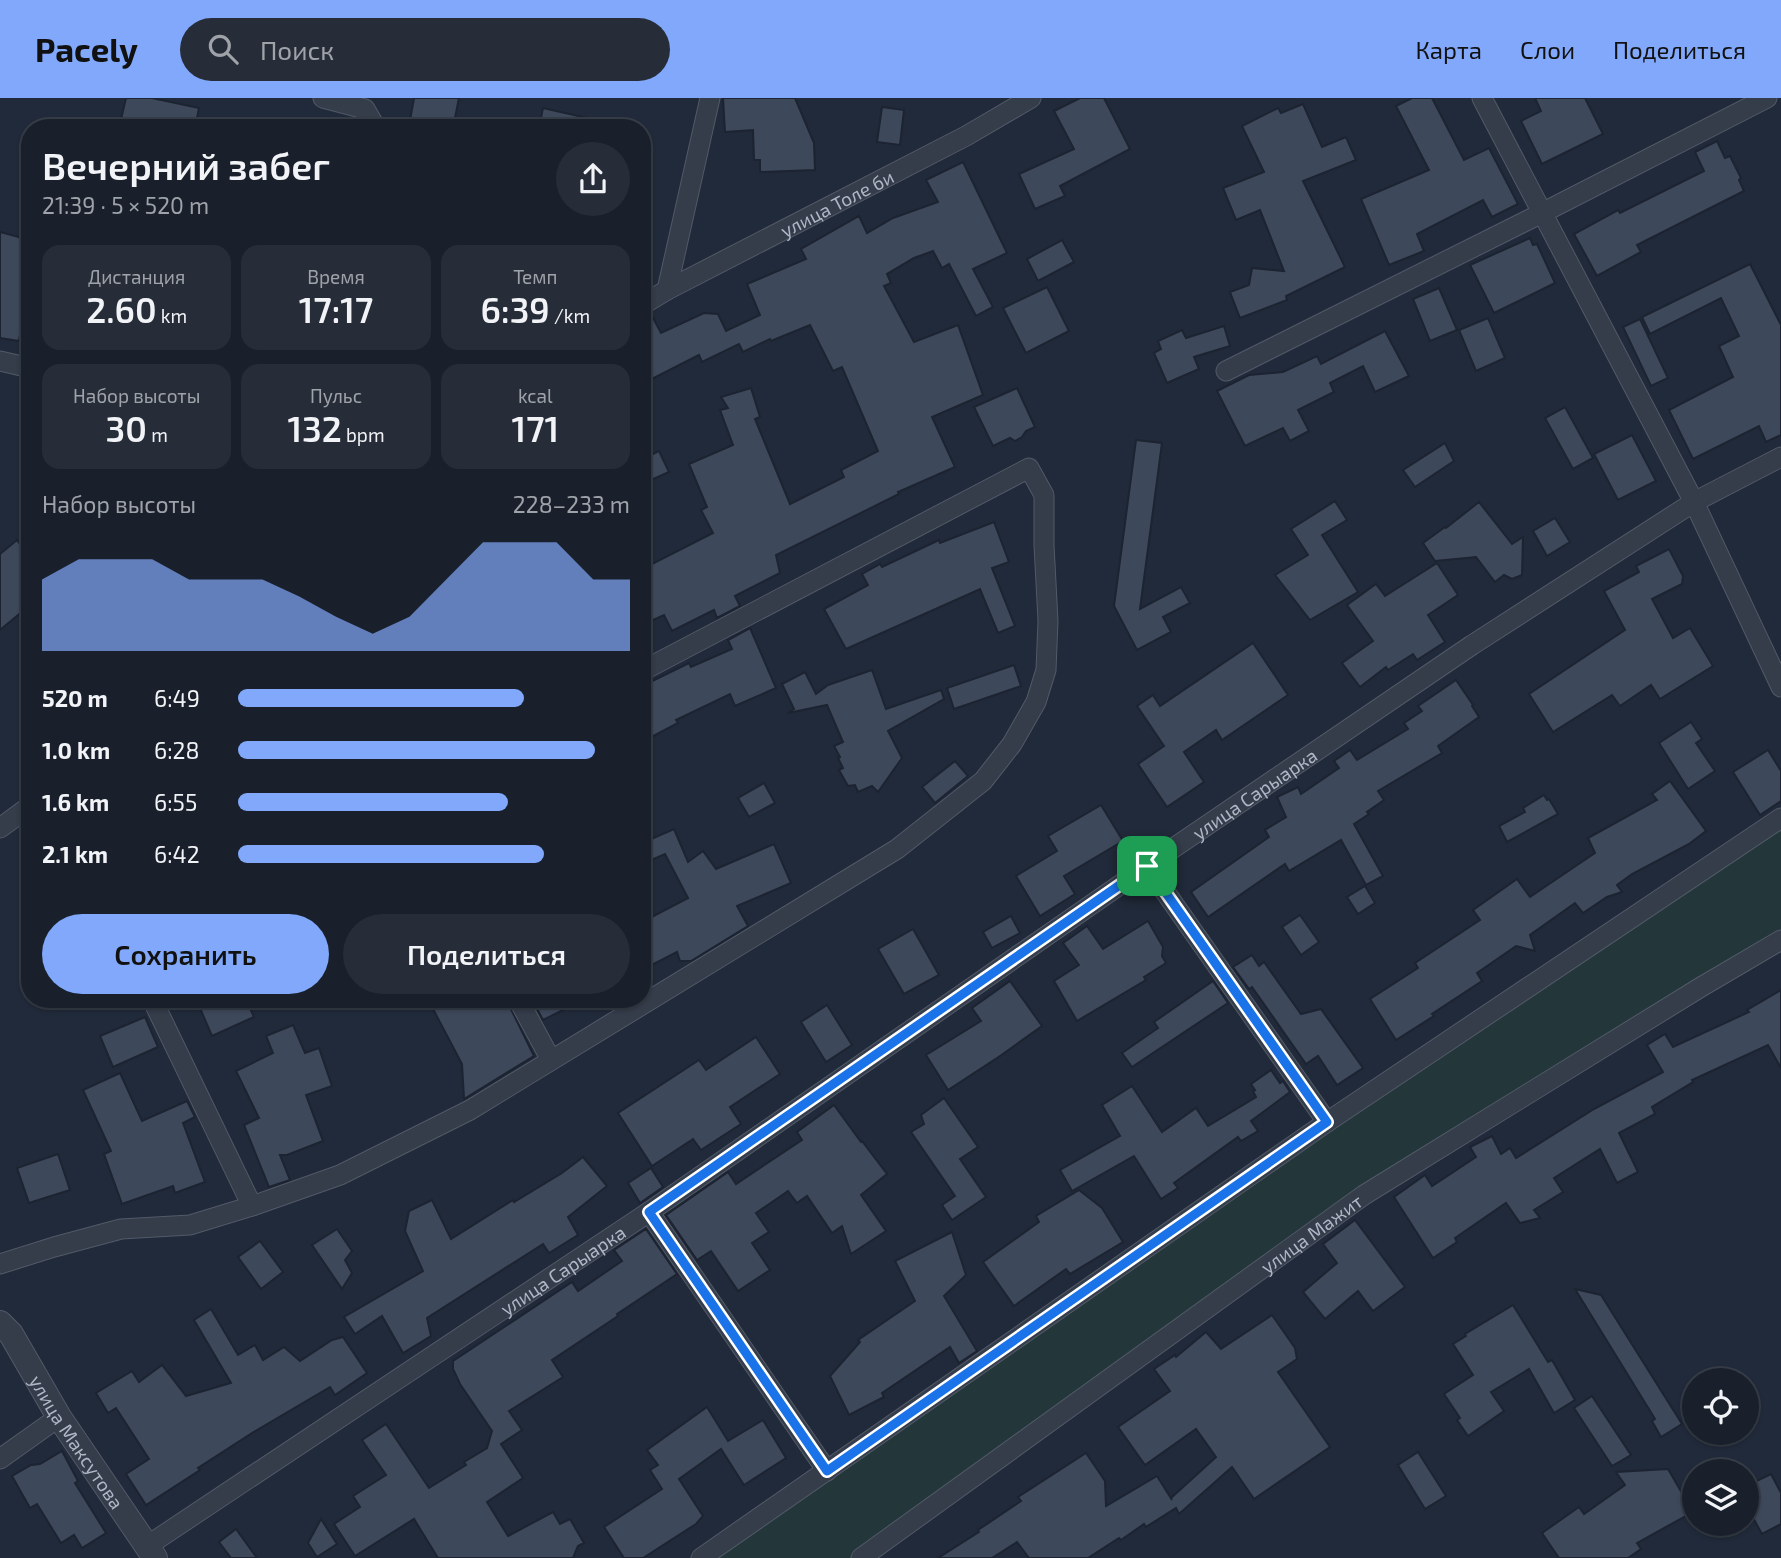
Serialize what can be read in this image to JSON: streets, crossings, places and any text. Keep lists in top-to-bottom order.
{
  "streets": {
    "street": [
      "улица Толе би",
      "улица Сарыарка",
      "улица Мажит",
      "улица Максутова"
    ]
  },
  "crossings": [
    ["улица Сарыарка", "улица Максутова"]
  ],
  "page": {
    "header": "Pacely",
    "search": "Поиск",
    "nav": ["Карта", "Слои", "Поделиться"],
    "heading": ["Вечерний забег", "21:39 · 5 × 520 m"],
    "stats": [
      ["Дистанция", "2.60 km"],
      ["Время", "17:17"],
      ["Темп", "6:39 /km"],
      ["Набор высоты", "30 m"],
      ["Пульс", "132 bpm"],
      ["kcal", "171"]
    ],
    "chart": ["Набор высоты", "228–233 m"],
    "list": [
      {
        "name": "520 m",
        "note": "6:49"
      },
      {
        "name": "1.0 km",
        "note": "6:28"
      },
      {
        "name": "1.6 km",
        "note": "6:55"
      },
      {
        "name": "2.1 km",
        "note": "6:42"
      }
    ],
    "buttons": ["Сохранить", "Поделиться"]
  }
}
